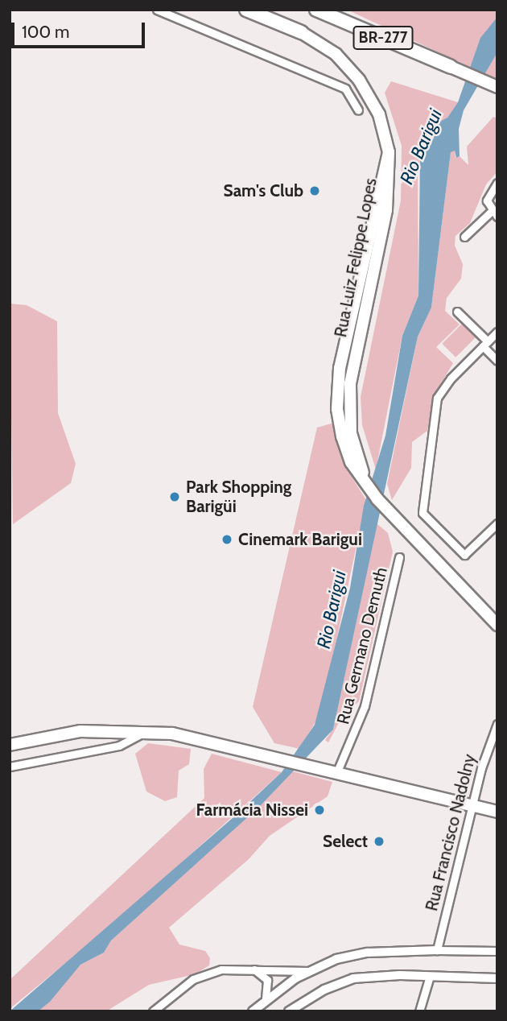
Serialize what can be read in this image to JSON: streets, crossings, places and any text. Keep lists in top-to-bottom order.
{
  "streets": {
    "highway": ["BR-277"],
    "main road": ["Rua Luiz Felippe Lopes"],
    "street": ["Rua Germano Demuth", "Rua Francisco Nadolny"]
  },
  "water": ["Rio Barigui"],
  "places": [
    "Sam's Club",
    "Park Shopping Barigüi",
    "Cinemark Barigui",
    "Farmácia Nissei",
    "Select"
  ],
  "scale_bar": "100 m"
}
